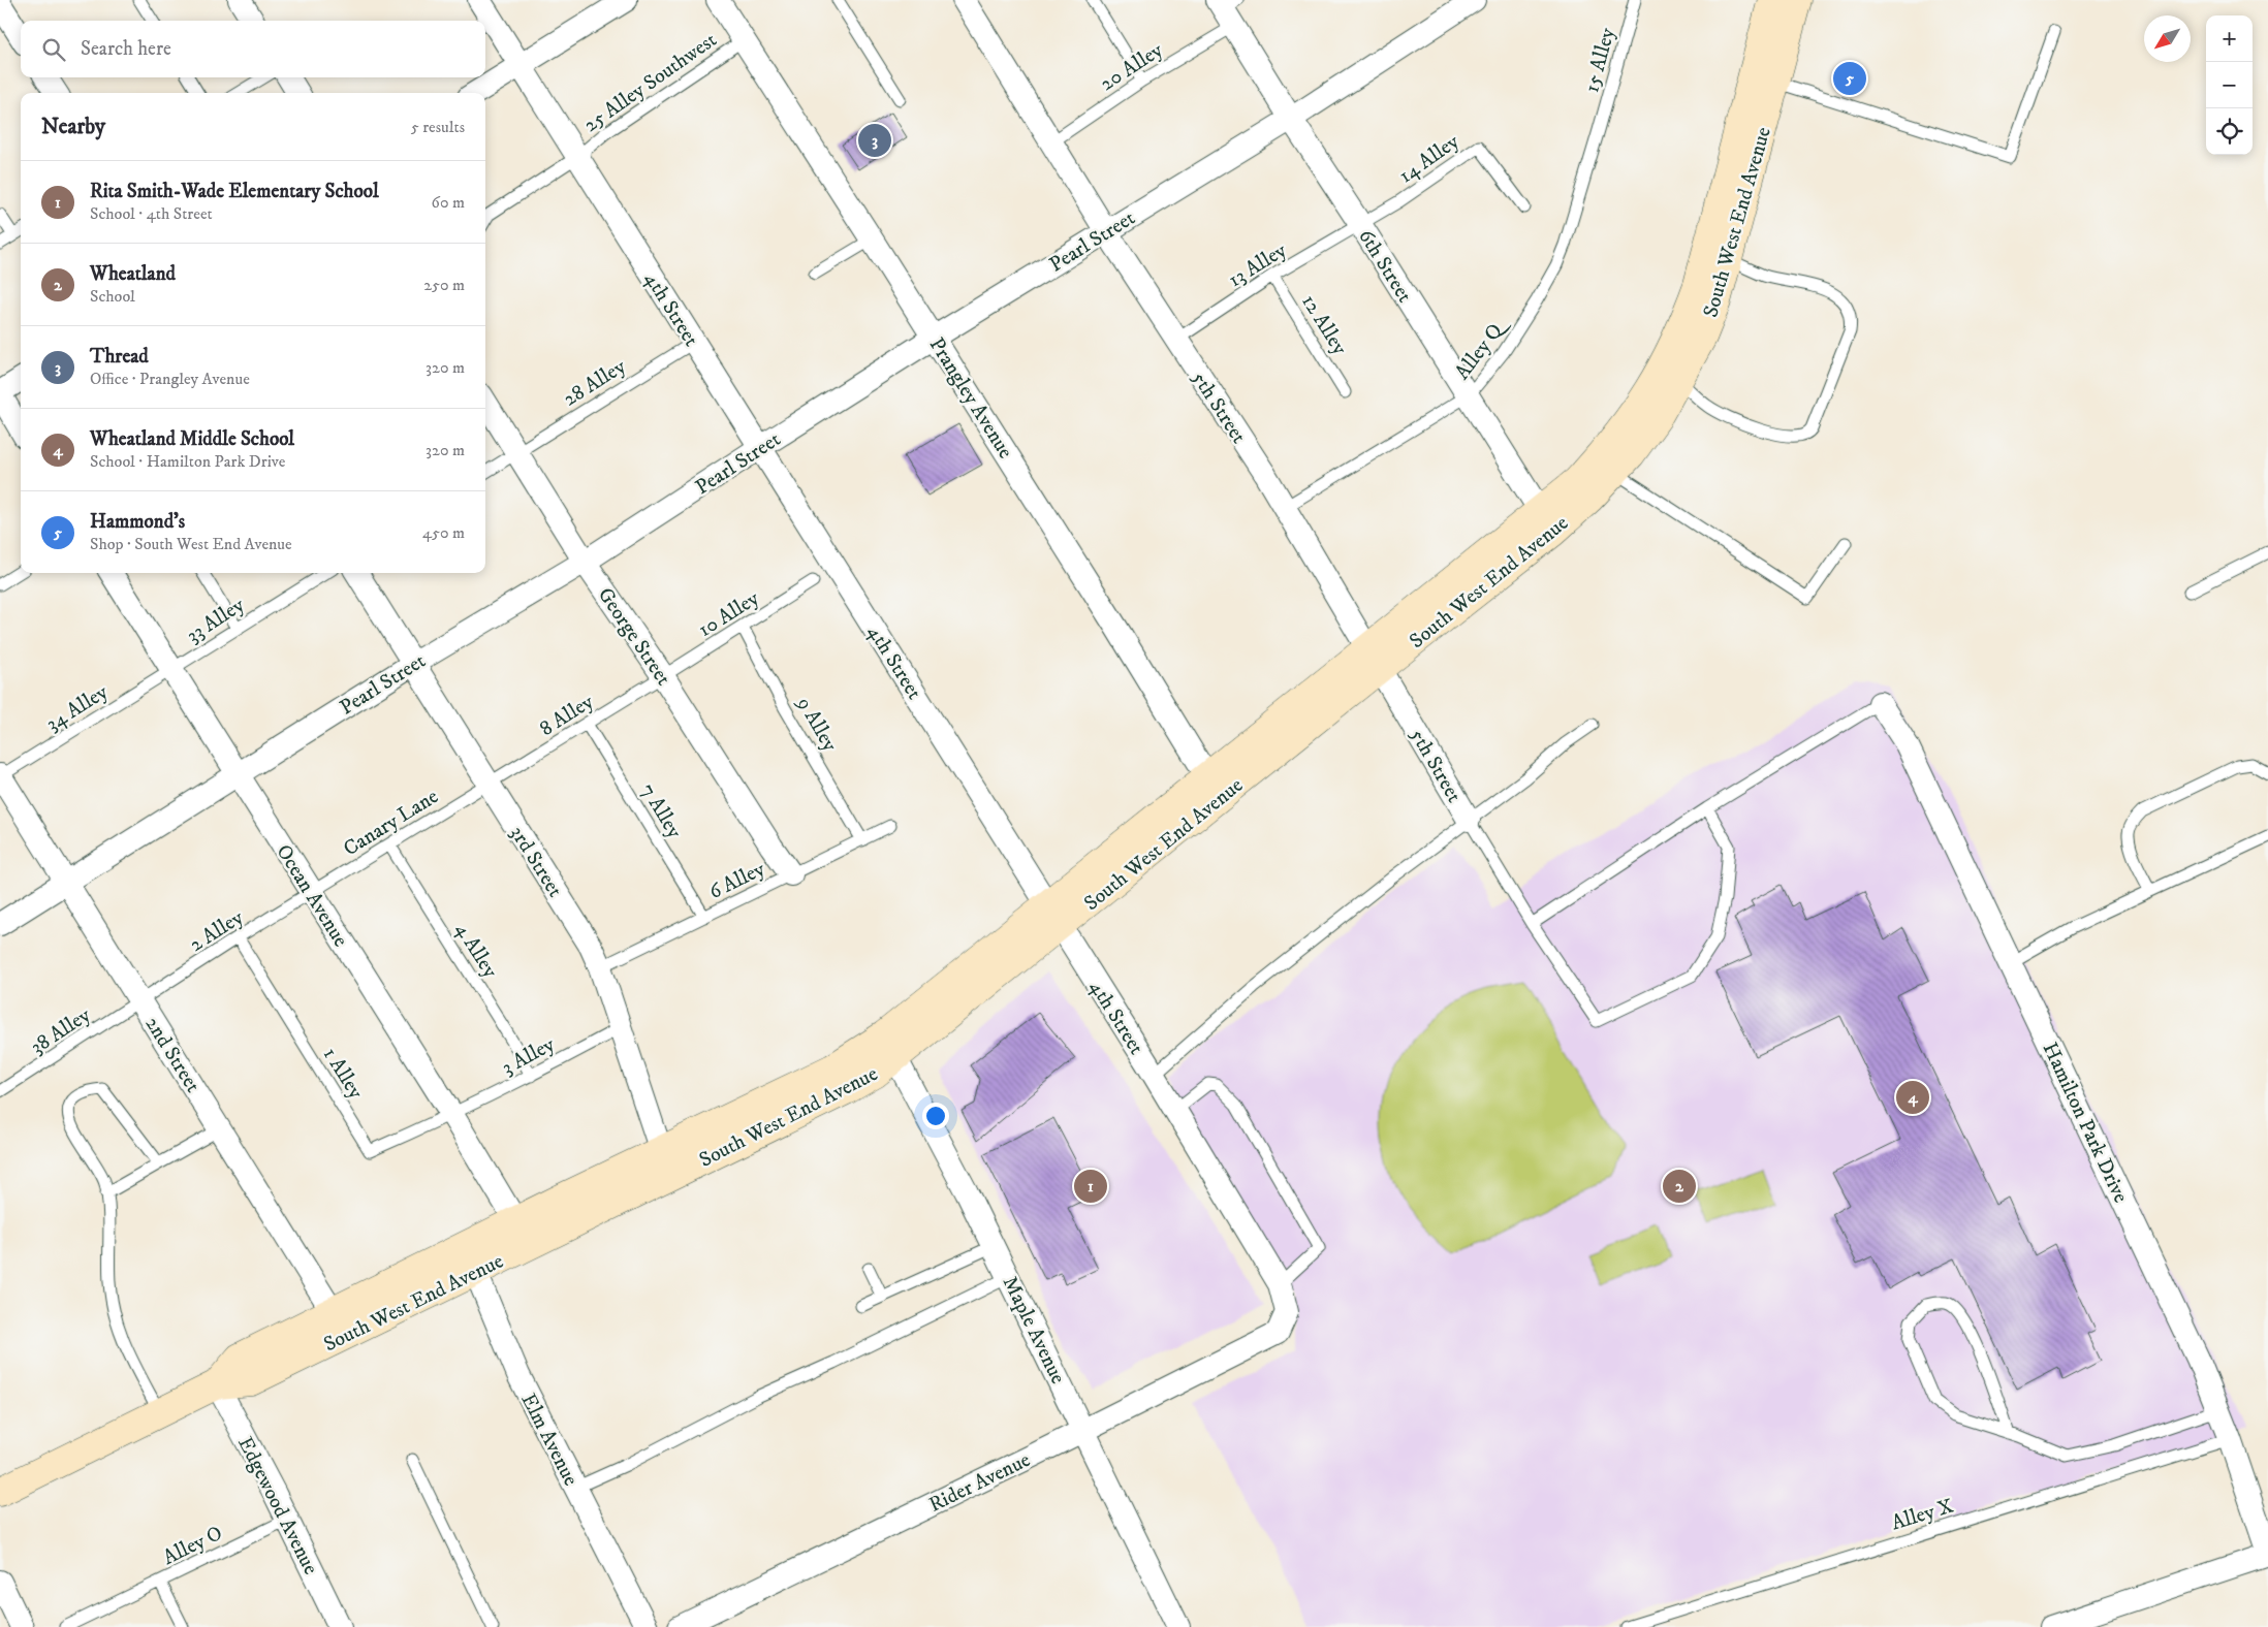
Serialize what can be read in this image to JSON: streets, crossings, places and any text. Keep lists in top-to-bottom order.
{
  "streets": {
    "main road": ["South West End Avenue"],
    "street": [
      "Pearl Street",
      "6th Street",
      "4th Street",
      "Prangley Avenue",
      "5th Street",
      "George Street",
      "3rd Street",
      "Ocean Avenue",
      "2nd Street",
      "Hamilton Park Drive",
      "Maple Avenue",
      "Elm Avenue",
      "Rider Avenue",
      "Edgewood Avenue"
    ],
    "lane": [
      "15 Alley",
      "20 Alley",
      "25 Alley Southwest",
      "14 Alley",
      "13 Alley",
      "12 Alley",
      "Alley Q",
      "28 Alley",
      "10 Alley",
      "33 Alley",
      "34 Alley",
      "8 Alley",
      "9 Alley",
      "7 Alley",
      "Canary Lane",
      "6 Alley",
      "2 Alley",
      "4 Alley",
      "38 Alley",
      "3 Alley",
      "1 Alley",
      "Alley X",
      "Alley O"
    ]
  },
  "crossings": [
    ["15 Alley", "Alley Q"],
    ["20 Alley", "6th Street"],
    ["20 Alley", "5th Street"],
    ["25 Alley Southwest", "4th Street"],
    ["25 Alley Southwest", "Prangley Avenue"],
    ["14 Alley", "13 Alley"],
    ["14 Alley", "6th Street"],
    ["South West End Avenue", "6th Street"],
    ["South West End Avenue", "4th Street"],
    ["South West End Avenue", "Prangley Avenue"],
    ["South West End Avenue", "5th Street"],
    ["South West End Avenue", "3rd Street"],
    ["South West End Avenue", "Ocean Avenue"],
    ["South West End Avenue", "2nd Street"],
    ["South West End Avenue", "Maple Avenue"],
    ["South West End Avenue", "Elm Avenue"],
    ["South West End Avenue", "Edgewood Avenue"],
    ["Pearl Street", "6th Street"],
    ["Pearl Street", "4th Street"],
    ["Pearl Street", "Prangley Avenue"],
    ["Pearl Street", "5th Street"],
    ["Pearl Street", "George Street"],
    ["Pearl Street", "3rd Street"],
    ["Pearl Street", "Ocean Avenue"],
    ["Pearl Street", "2nd Street"],
    ["13 Alley", "6th Street"],
    ["13 Alley", "12 Alley"],
    ["13 Alley", "5th Street"],
    ["6th Street", "Alley Q"],
    ["4th Street", "28 Alley"],
    ["4th Street", "Rider Avenue"],
    ["Alley Q", "5th Street"],
    ["28 Alley", "George Street"],
    ["10 Alley", "George Street"],
    ["10 Alley", "8 Alley"],
    ["10 Alley", "9 Alley"],
    ["33 Alley", "34 Alley"],
    ["33 Alley", "Ocean Avenue"],
    ["George Street", "8 Alley"],
    ["George Street", "6 Alley"],
    ["34 Alley", "Ocean Avenue"],
    ["34 Alley", "2nd Street"],
    ["8 Alley", "7 Alley"],
    ["8 Alley", "Canary Lane"],
    ["8 Alley", "3rd Street"],
    ["9 Alley", "6 Alley"],
    ["7 Alley", "6 Alley"],
    ["Canary Lane", "3rd Street"],
    ["Canary Lane", "Ocean Avenue"],
    ["Canary Lane", "2 Alley"],
    ["Canary Lane", "4 Alley"],
    ["3rd Street", "6 Alley"],
    ["3rd Street", "3 Alley"],
    ["Ocean Avenue", "2 Alley"],
    ["Ocean Avenue", "3 Alley"],
    ["Ocean Avenue", "1 Alley"],
    ["2 Alley", "38 Alley"],
    ["2 Alley", "2nd Street"],
    ["2 Alley", "1 Alley"],
    ["4 Alley", "3 Alley"],
    ["38 Alley", "2nd Street"],
    ["3 Alley", "1 Alley"],
    ["Hamilton Park Drive", "Alley X"],
    ["Maple Avenue", "Rider Avenue"],
    ["Edgewood Avenue", "Alley O"]
  ],
  "north": "bottom left",
  "page": {
    "map_buttons": ["+", "−"],
    "search": "Search here",
    "pins": [
      "5",
      "3",
      "4",
      "1",
      "2"
    ],
    "heading": ["Nearby", "5 results"],
    "list": [
      {
        "mark": "1",
        "name": "Rita Smith-Wade Elementary School",
        "note": "School · 4th Street",
        "value": "60 m"
      },
      {
        "mark": "2",
        "name": "Wheatland",
        "note": "School",
        "value": "250 m"
      },
      {
        "mark": "3",
        "name": "Thread",
        "note": "Office · Prangley Avenue",
        "value": "320 m"
      },
      {
        "mark": "4",
        "name": "Wheatland Middle School",
        "note": "School · Hamilton Park Drive",
        "value": "320 m"
      },
      {
        "mark": "5",
        "name": "Hammond's",
        "note": "Shop · South West End Avenue",
        "value": "450 m"
      }
    ]
  }
}
